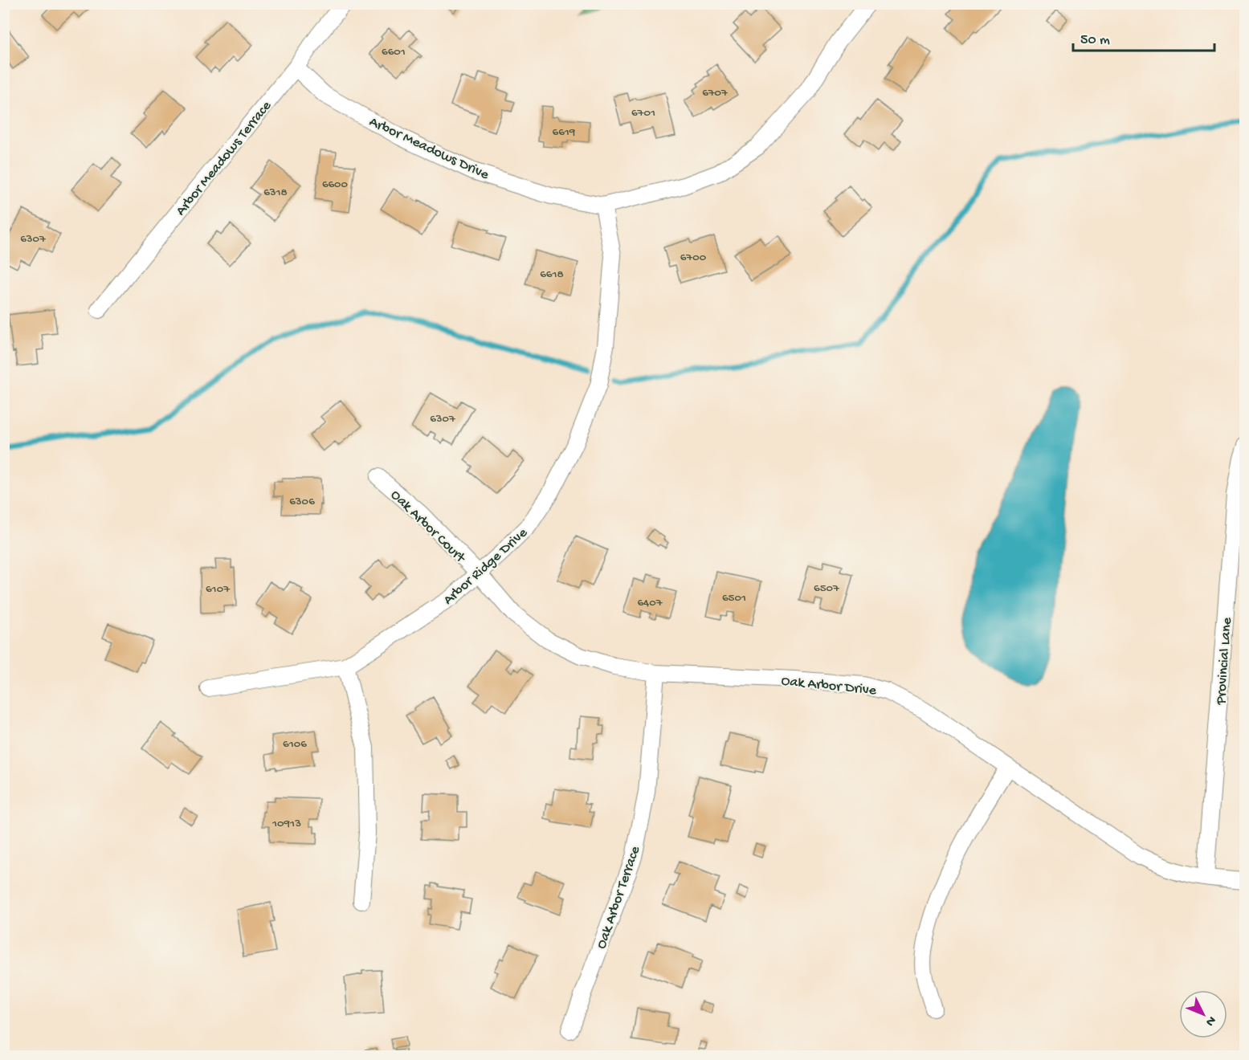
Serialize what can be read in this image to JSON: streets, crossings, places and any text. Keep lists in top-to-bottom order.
{
  "streets": {
    "street": [
      "Arbor Meadows Drive",
      "Arbor Meadows Terrace",
      "Oak Arbor Court",
      "Arbor Ridge Drive",
      "Provincial Lane",
      "Oak Arbor Drive",
      "Oak Arbor Terrace"
    ]
  },
  "crossings": [
    ["Arbor Meadows Drive", "Arbor Meadows Terrace"],
    ["Arbor Meadows Drive", "Arbor Ridge Drive"],
    ["Oak Arbor Court", "Arbor Ridge Drive"],
    ["Oak Arbor Court", "Oak Arbor Drive"],
    ["Arbor Ridge Drive", "Oak Arbor Drive"],
    ["Provincial Lane", "Oak Arbor Drive"],
    ["Oak Arbor Drive", "Oak Arbor Terrace"]
  ],
  "house_numbers": [
    "6601",
    "6707",
    "6701",
    "6619",
    "6600",
    "6318",
    "6307",
    "6700",
    "6618",
    "6307",
    "6306",
    "6507",
    "6107",
    "6501",
    "6407",
    "6106",
    "10913"
  ],
  "scale_bar": "50 m",
  "north": "bottom right"
}
